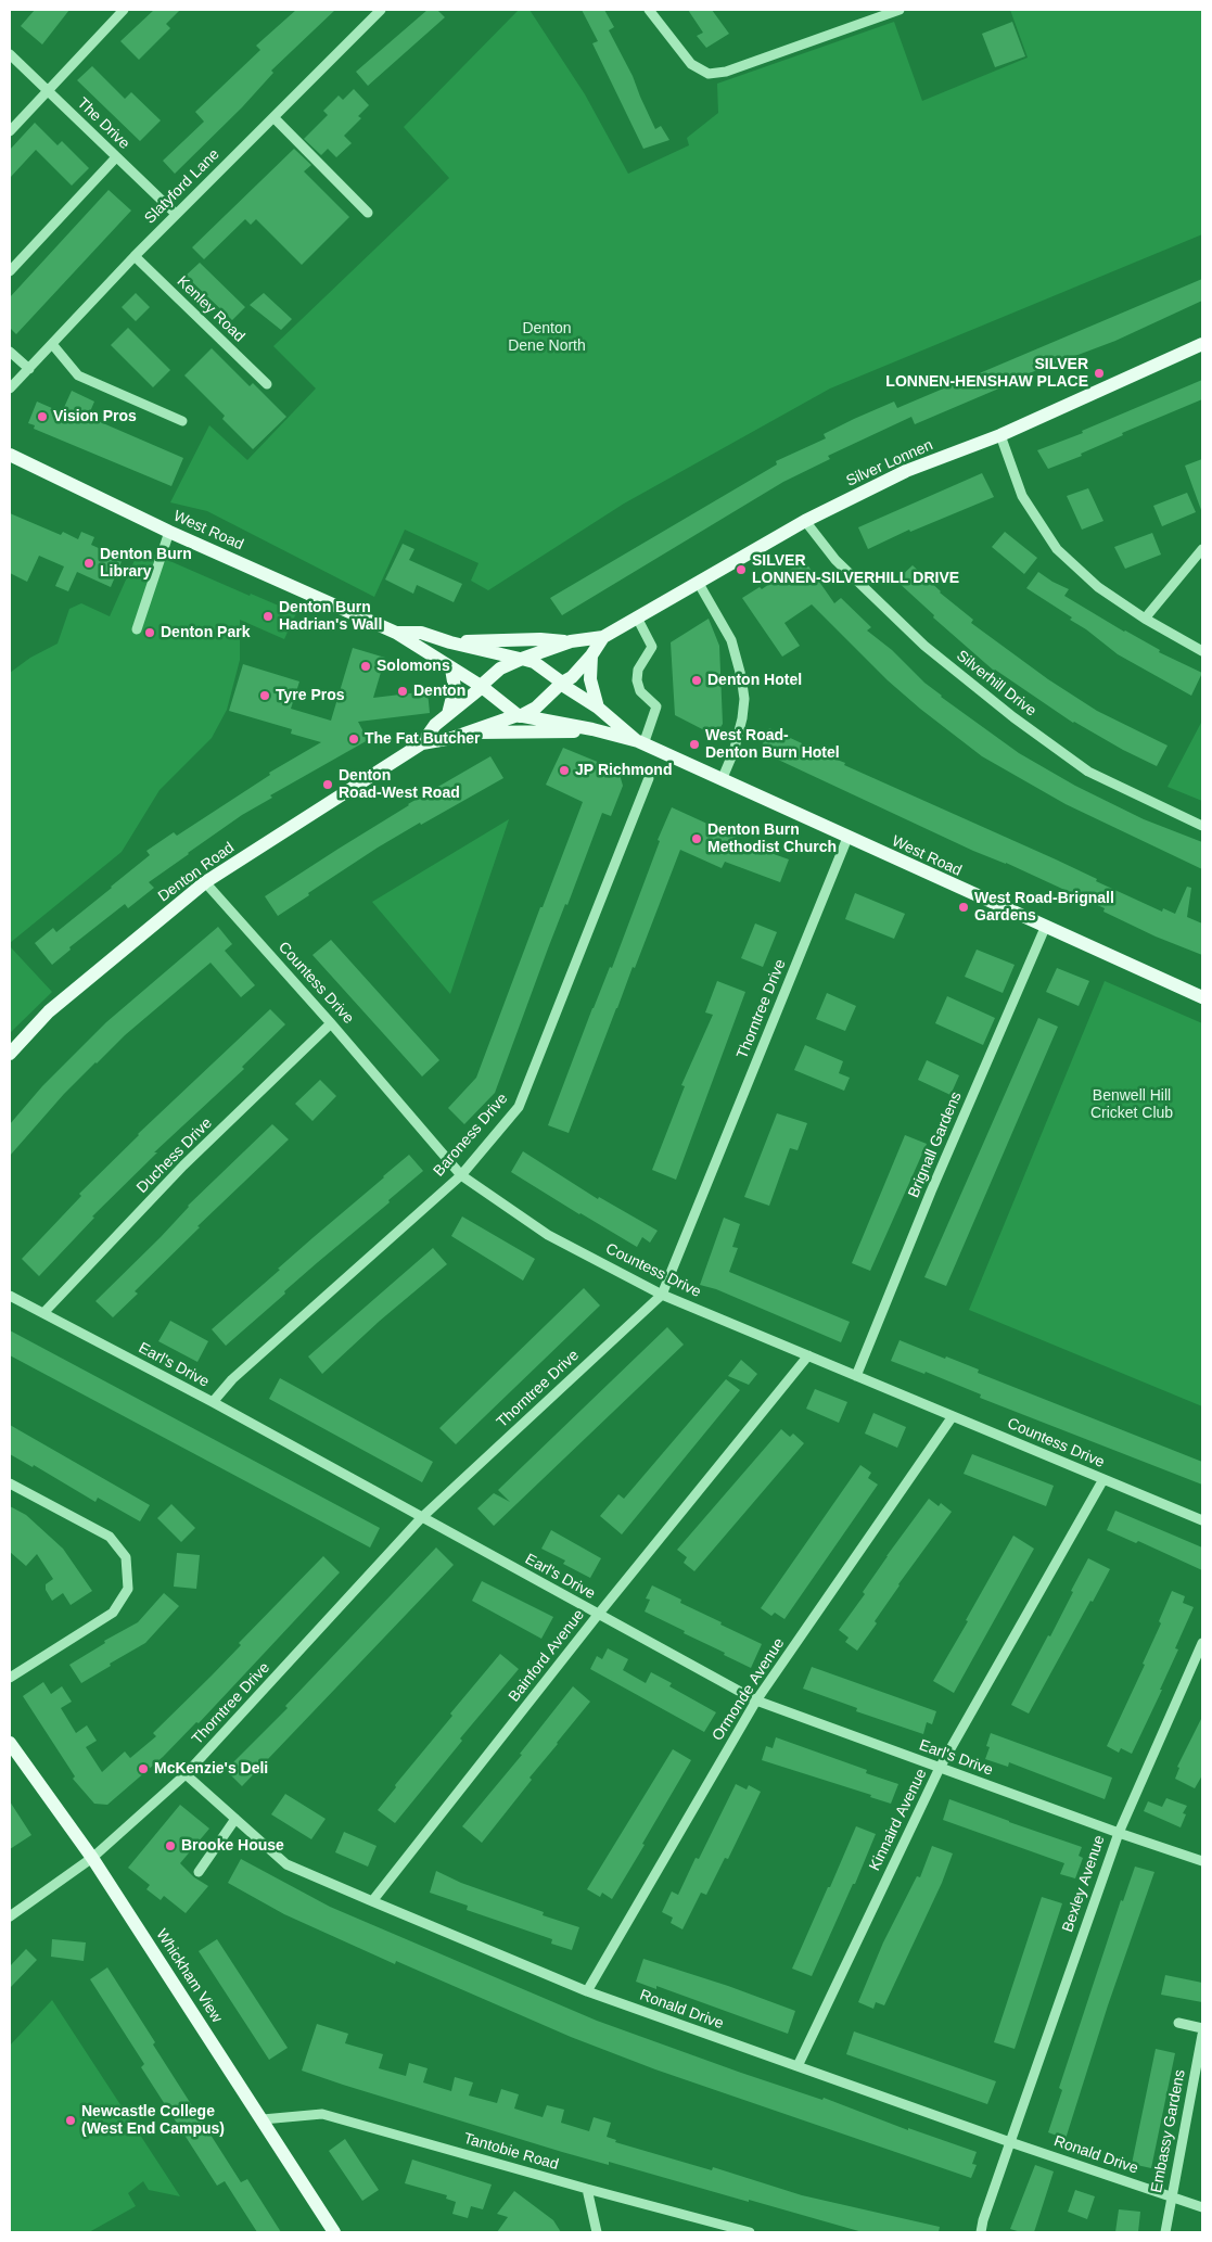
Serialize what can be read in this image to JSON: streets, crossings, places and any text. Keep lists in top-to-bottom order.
{
  "streets": {
    "main road": [
      "Silver Lonnen",
      "West Road",
      "Denton Road",
      "Whickham View"
    ],
    "street": [
      "The Drive",
      "Slatyford Lane",
      "Kenley Road",
      "Silverhill Drive",
      "Countess Drive",
      "Thorntree Drive",
      "Baroness Drive",
      "Brignall Gardens",
      "Duchess Drive",
      "Earl's Drive",
      "Bainford Avenue",
      "Ormonde Avenue",
      "Kinnaird Avenue",
      "Bexley Avenue",
      "Ronald Drive",
      "Embassy Gardens",
      "Tantobie Road"
    ]
  },
  "crossings": [
    ["The Drive", "Slatyford Lane"],
    ["Slatyford Lane", "Kenley Road"],
    ["Silver Lonnen", "West Road"],
    ["Silver Lonnen", "Silverhill Drive"],
    ["Silver Lonnen", "Denton Road"],
    ["West Road", "Denton Road"],
    ["West Road", "Thorntree Drive"],
    ["West Road", "Brignall Gardens"],
    ["Denton Road", "Countess Drive"],
    ["Countess Drive", "Thorntree Drive"],
    ["Countess Drive", "Baroness Drive"],
    ["Countess Drive", "Brignall Gardens"],
    ["Countess Drive", "Duchess Drive"],
    ["Countess Drive", "Bainford Avenue"],
    ["Countess Drive", "Ormonde Avenue"],
    ["Countess Drive", "Kinnaird Avenue"],
    ["Thorntree Drive", "Earl's Drive"],
    ["Thorntree Drive", "Whickham View"],
    ["Thorntree Drive", "Ronald Drive"],
    ["Baroness Drive", "Earl's Drive"],
    ["Duchess Drive", "Earl's Drive"],
    ["Earl's Drive", "Bainford Avenue"],
    ["Earl's Drive", "Ormonde Avenue"],
    ["Earl's Drive", "Kinnaird Avenue"],
    ["Earl's Drive", "Bexley Avenue"],
    ["Bainford Avenue", "Ronald Drive"],
    ["Ormonde Avenue", "Ronald Drive"],
    ["Kinnaird Avenue", "Ronald Drive"],
    ["Bexley Avenue", "Ronald Drive"],
    ["Whickham View", "Tantobie Road"],
    ["Ronald Drive", "Embassy Gardens"]
  ],
  "parks": ["Denton Dene North", "Benwell Hill Cricket Club"],
  "places": [
    "SILVER LONNEN-HENSHAW PLACE",
    "Vision Pros",
    "Denton Burn Library",
    "SILVER LONNEN-SILVERHILL DRIVE",
    "Denton Burn Hadrian's Wall",
    "Denton Park",
    "Solomons",
    "Denton Hotel",
    "Denton",
    "Tyre Pros",
    "The Fat Butcher",
    "West Road- Denton Burn Hotel",
    "JP Richmond",
    "Denton Road-West Road",
    "Denton Burn Methodist Church",
    "West Road-Brignall Gardens",
    "McKenzie's Deli",
    "Brooke House",
    "Newcastle College (West End Campus)"
  ]
}
